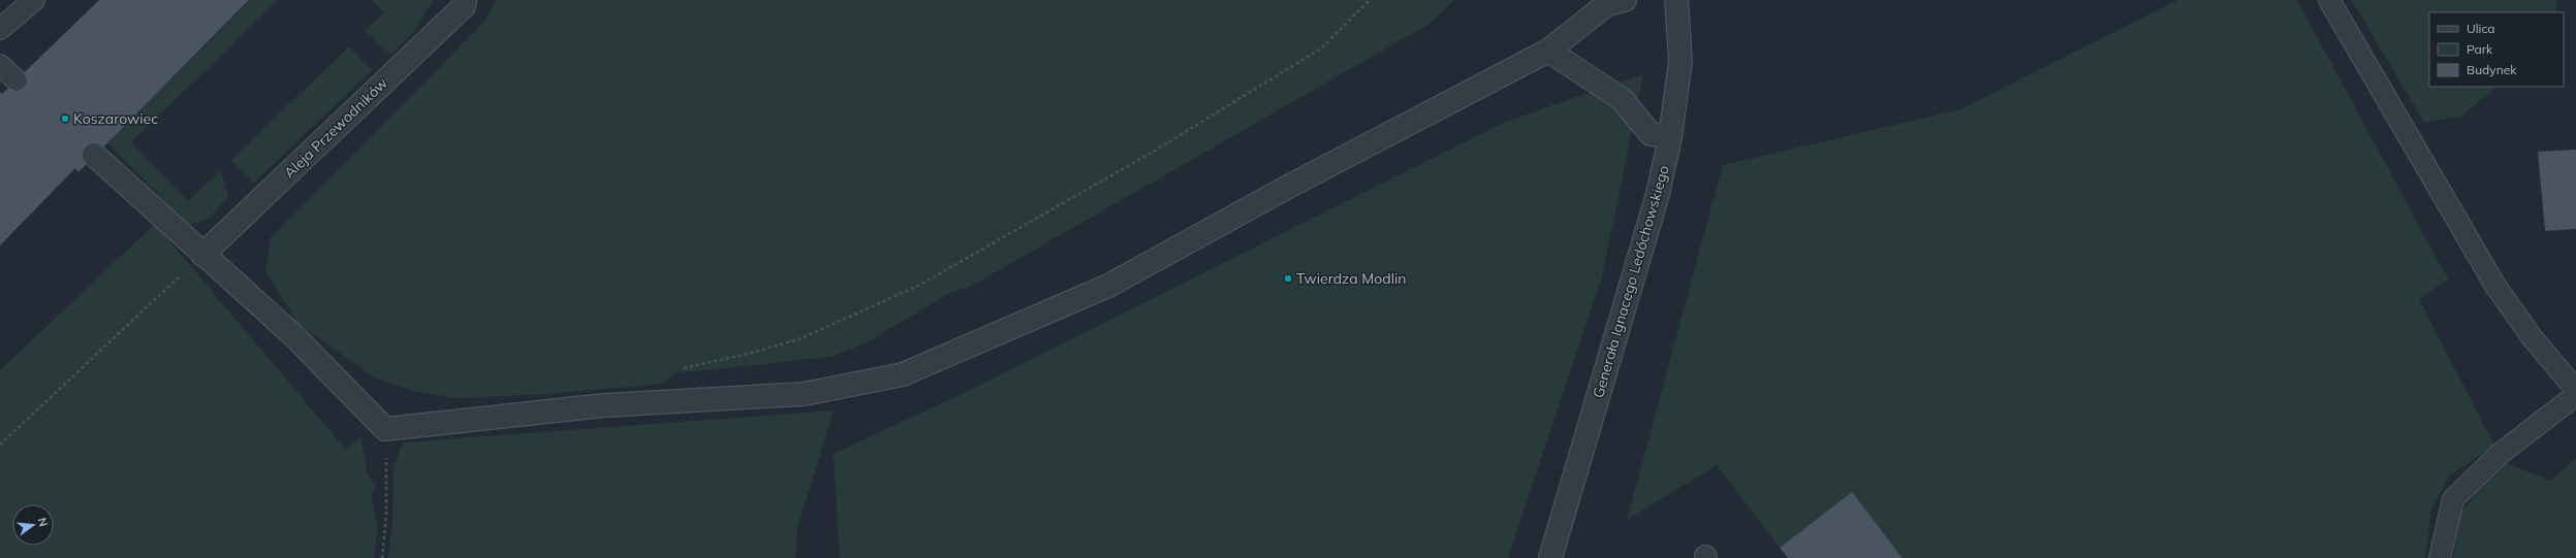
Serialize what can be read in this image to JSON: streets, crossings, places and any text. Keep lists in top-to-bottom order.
{
  "streets": {
    "street": ["Aleja Przewodników", "Generała Ignacego Ledóchowskiego"]
  },
  "places": ["Koszarowiec", "Twierdza Modlin"],
  "legend": ["Ulica", "Park", "Budynek"],
  "north": "right"
}
